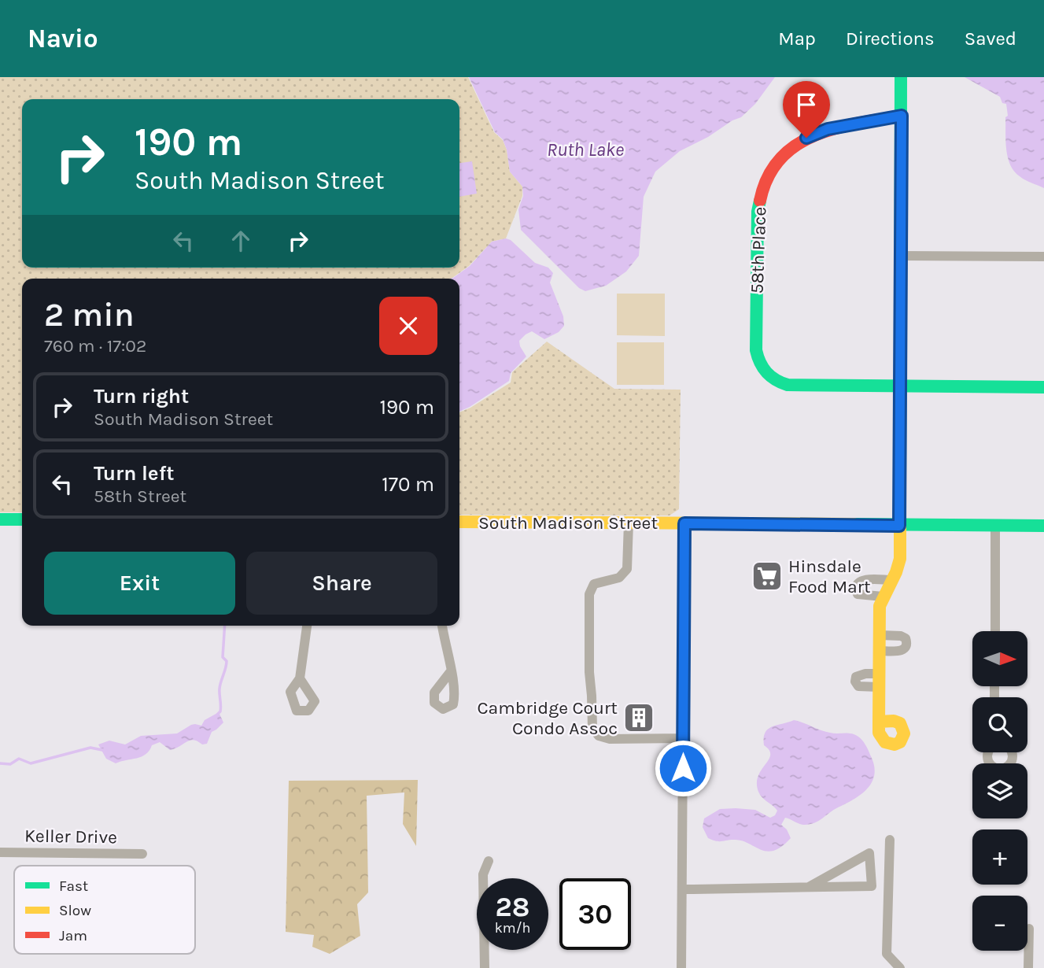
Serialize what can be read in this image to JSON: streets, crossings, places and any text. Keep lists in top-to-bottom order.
{
  "streets": {
    "street": ["58th Place", "South Madison Street", "Keller Drive"]
  },
  "water": ["Ruth Lake"],
  "places": {
    "supermarket": ["Hinsdale Food Mart"],
    "building": ["Cambridge Court Condo Assoc"]
  },
  "legend": ["Fast", "Slow", "Jam"],
  "north": "right",
  "page": {
    "header": "Navio",
    "nav": ["Map", "Directions", "Saved"],
    "turn": ["190 m", "South Madison Street"],
    "heading": ["2 min", "760 m · 17:02"],
    "list": [
      {
        "name": "Turn right",
        "note": "South Madison Street",
        "value": "190 m"
      },
      {
        "name": "Turn left",
        "note": "58th Street",
        "value": "170 m"
      }
    ],
    "buttons": ["Exit", "Share"],
    "map_buttons": ["+", "−"],
    "speed": "28 km/h",
    "limit": "30"
  }
}
